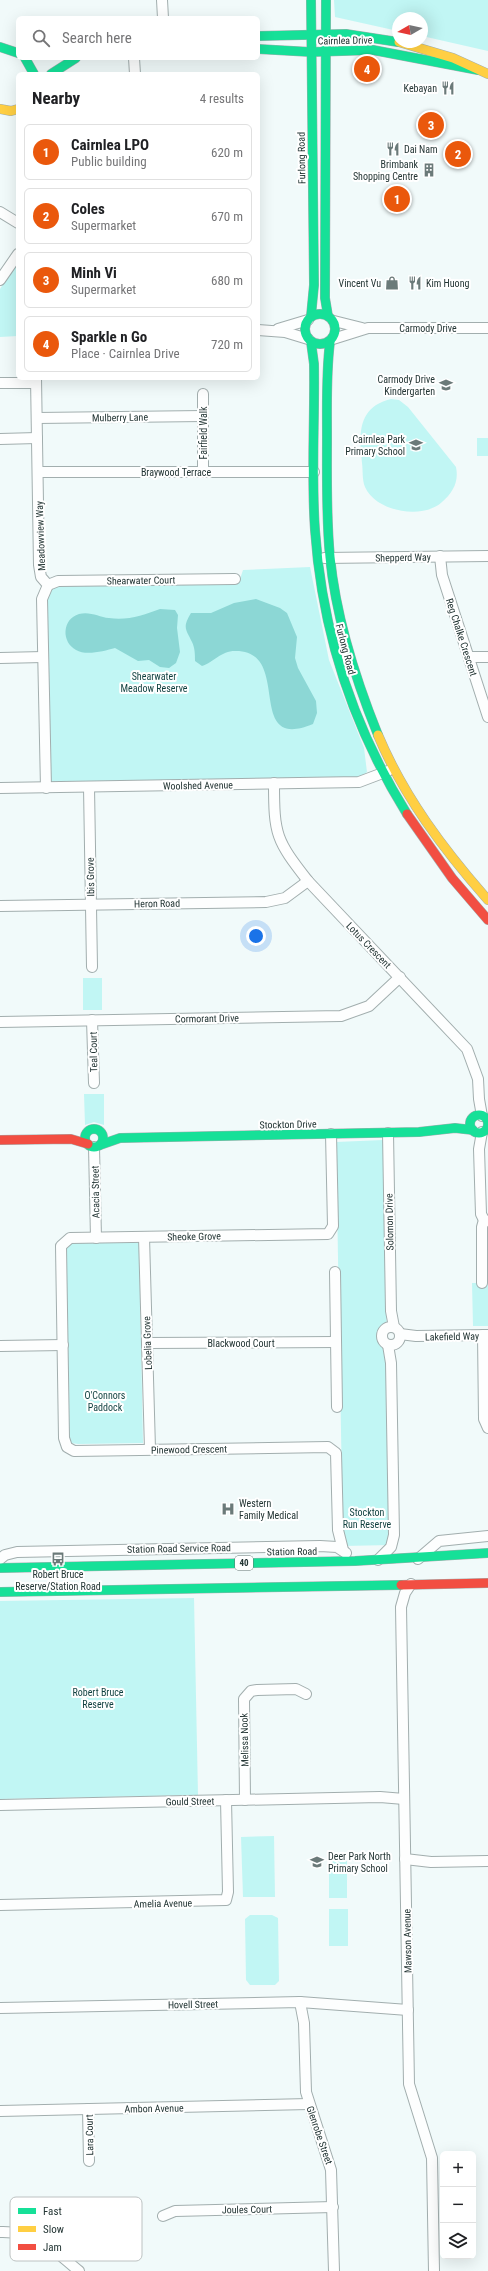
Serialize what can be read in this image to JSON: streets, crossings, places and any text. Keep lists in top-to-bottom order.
{
  "streets": {
    "main road": [
      "Cairnlea Drive",
      "Furlong Road",
      "Stockton Drive",
      "Station Road",
      "40"
    ],
    "street": [
      "Carmody Drive",
      "Mulberry Lane",
      "Fairfield Walk",
      "Braywood Terrace",
      "Meadowview Way",
      "Shepperd Way",
      "Shearwater Court",
      "Reg Chalke Crescent",
      "Woolshed Avenue",
      "Ibis Grove",
      "Heron Road",
      "Lotus Crescent",
      "Cormorant Drive",
      "Teal Court",
      "Acacia Street",
      "Solomon Drive",
      "Sheoke Grove",
      "Lakefield Way",
      "Lobelia Grove",
      "Blackwood Court",
      "Pinewood Crescent",
      "Station Road Service Road",
      "Melissa Nook",
      "Gould Street",
      "Amelia Avenue",
      "Mawson Avenue",
      "Hovell Street",
      "Ambon Avenue",
      "Lara Court",
      "Glenrobe Street",
      "Joules Court"
    ]
  },
  "crossings": [
    ["Cairnlea Drive", "Furlong Road"],
    ["Furlong Road", "Carmody Drive"],
    ["Furlong Road", "Braywood Terrace"],
    ["Furlong Road", "Shepperd Way"],
    ["Furlong Road", "Woolshed Avenue"],
    ["Mulberry Lane", "Fairfield Walk"],
    ["Mulberry Lane", "Meadowview Way"],
    ["Fairfield Walk", "Braywood Terrace"],
    ["Braywood Terrace", "Meadowview Way"],
    ["Meadowview Way", "Shearwater Court"],
    ["Meadowview Way", "Woolshed Avenue"],
    ["Shepperd Way", "Reg Chalke Crescent"],
    ["Woolshed Avenue", "Ibis Grove"],
    ["Woolshed Avenue", "Lotus Crescent"],
    ["Ibis Grove", "Heron Road"],
    ["Heron Road", "Lotus Crescent"],
    ["Lotus Crescent", "Cormorant Drive"],
    ["Lotus Crescent", "Stockton Drive"],
    ["Cormorant Drive", "Teal Court"],
    ["Stockton Drive", "Acacia Street"],
    ["Stockton Drive", "Solomon Drive"],
    ["Stockton Drive", "Sheoke Grove"],
    ["Acacia Street", "Sheoke Grove"],
    ["Solomon Drive", "Lakefield Way"],
    ["Solomon Drive", "Station Road"],
    ["Sheoke Grove", "Lobelia Grove"],
    ["Sheoke Grove", "Pinewood Crescent"],
    ["Lobelia Grove", "Blackwood Court"],
    ["Lobelia Grove", "Pinewood Crescent"],
    ["Pinewood Crescent", "Station Road Service Road"],
    ["Station Road Service Road", "Station Road"],
    ["Melissa Nook", "Gould Street"],
    ["Gould Street", "Amelia Avenue"],
    ["Gould Street", "Mawson Avenue"],
    ["Mawson Avenue", "Hovell Street"],
    ["Hovell Street", "Glenrobe Street"],
    ["Ambon Avenue", "Lara Court"],
    ["Ambon Avenue", "Glenrobe Street"],
    ["Glenrobe Street", "Joules Court"]
  ],
  "parks": [
    "Shearwater Meadow Reserve",
    "O'Connors Paddock",
    "Stockton Run Reserve",
    "Robert Bruce Reserve"
  ],
  "places": {
    "restaurant": ["Kebayan", "Dai Nam", "Kim Huong"],
    "building": ["Brimbank Shopping Centre"],
    "shop": ["Vincent Vu"],
    "school or university": ["Carmody Drive Kindergarten", "Cairnlea Park Primary School", "Deer Park North Primary School"],
    "hospital": ["Western Family Medical"],
    "bus stop": ["Robert Bruce Reserve/Station Road"]
  },
  "legend": ["Fast", "Slow", "Jam"],
  "north": "left",
  "page": {
    "search": "Search here",
    "pins": [
      "4",
      "3",
      "2",
      "1"
    ],
    "heading": ["Nearby", "4 results"],
    "list": [
      {
        "mark": "1",
        "name": "Cairnlea LPO",
        "note": "Public building",
        "value": "620 m"
      },
      {
        "mark": "2",
        "name": "Coles",
        "note": "Supermarket",
        "value": "670 m"
      },
      {
        "mark": "3",
        "name": "Minh Vi",
        "note": "Supermarket",
        "value": "680 m"
      },
      {
        "mark": "4",
        "name": "Sparkle n Go",
        "note": "Place · Cairnlea Drive",
        "value": "720 m"
      }
    ],
    "map_buttons": ["+", "−"]
  }
}
